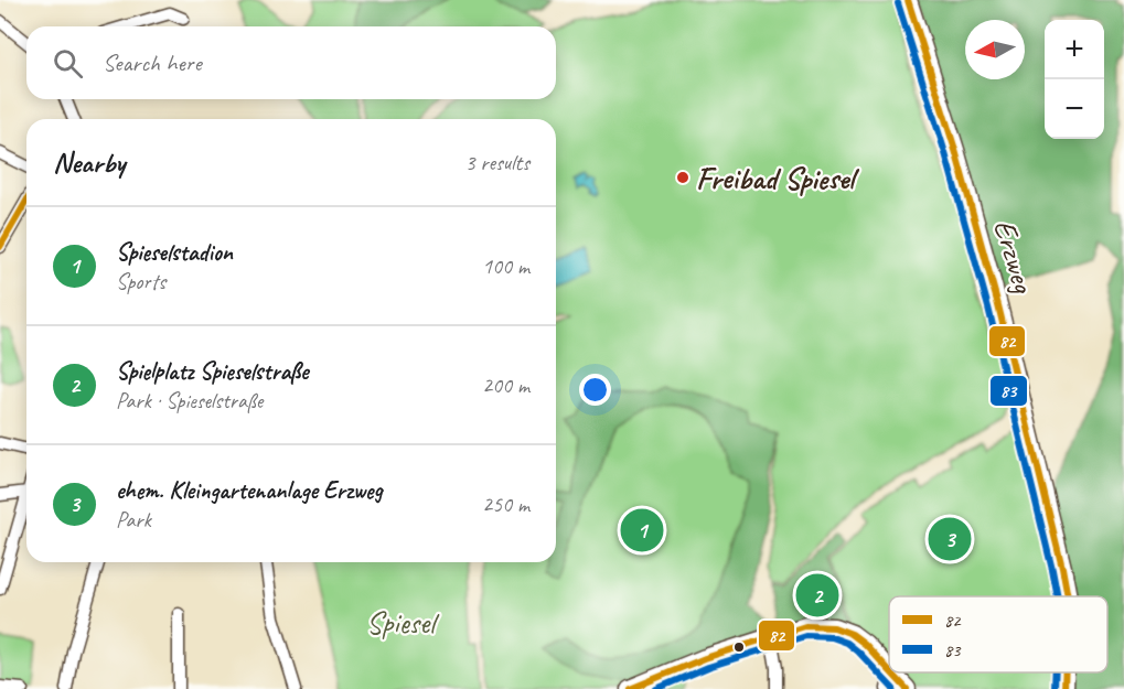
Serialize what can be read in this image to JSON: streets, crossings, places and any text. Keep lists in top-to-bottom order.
{
  "streets": {
    "street": ["Erzweg"]
  },
  "parks": ["Spiesel"],
  "places": ["Freibad Spiesel"],
  "lines": ["transit line 82", "transit line 83"],
  "legend": ["82", "83"],
  "north": "left",
  "page": {
    "map_buttons": ["+", "−"],
    "search": "Search here",
    "heading": ["Nearby", "3 results"],
    "list": [
      {
        "mark": "1",
        "name": "Spieselstadion",
        "note": "Sports",
        "value": "100 m"
      },
      {
        "mark": "2",
        "name": "Spielplatz Spieselstraße",
        "note": "Park · Spieselstraße",
        "value": "200 m"
      },
      {
        "mark": "3",
        "name": "ehem. Kleingartenanlage Erzweg",
        "note": "Park",
        "value": "250 m"
      }
    ],
    "pins": ["1", "3", "2"]
  }
}
